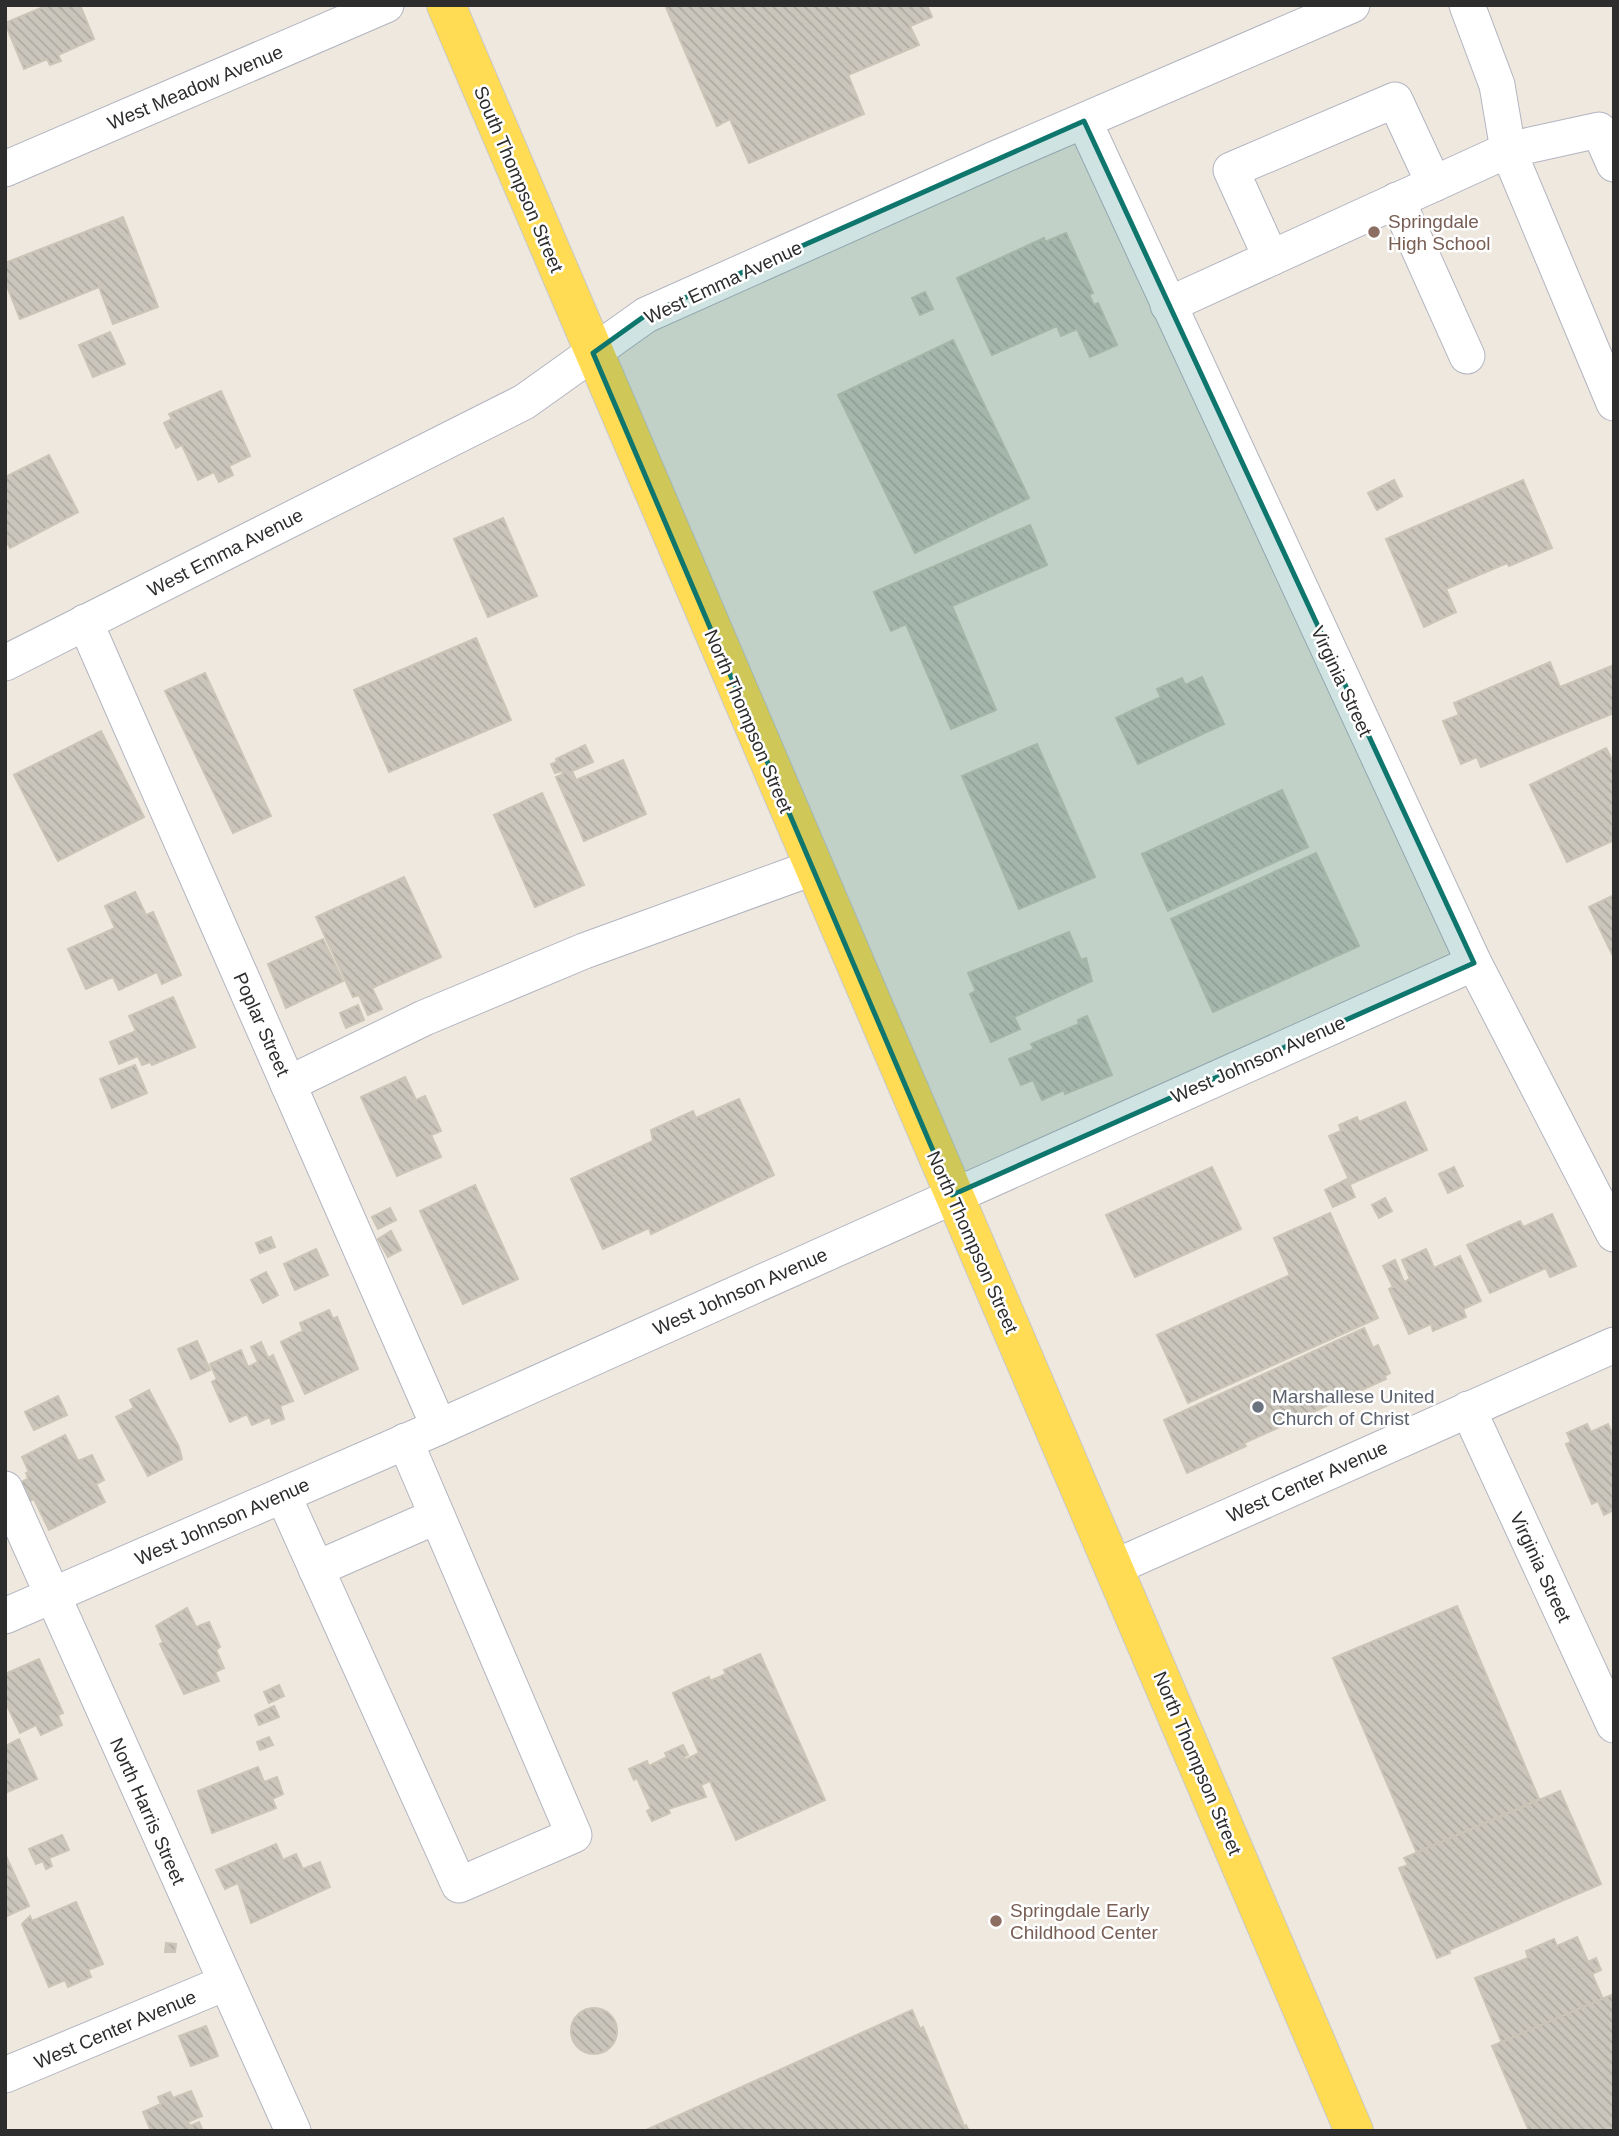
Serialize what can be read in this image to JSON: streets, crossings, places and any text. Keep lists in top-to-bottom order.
{
  "streets": {
    "main road": ["South Thompson Street", "North Thompson Street"],
    "street": [
      "West Meadow Avenue",
      "West Emma Avenue",
      "Virginia Street",
      "Poplar Street",
      "West Johnson Avenue",
      "West Center Avenue",
      "North Harris Street"
    ]
  },
  "crossings": [
    ["South Thompson Street", "West Emma Avenue"],
    ["South Thompson Street", "North Thompson Street"],
    ["West Emma Avenue", "Virginia Street"],
    ["West Emma Avenue", "North Thompson Street"],
    ["West Emma Avenue", "Poplar Street"],
    ["Virginia Street", "West Johnson Avenue"],
    ["Virginia Street", "West Center Avenue"],
    ["North Thompson Street", "West Johnson Avenue"],
    ["North Thompson Street", "West Center Avenue"],
    ["Poplar Street", "West Johnson Avenue"],
    ["West Johnson Avenue", "North Harris Street"],
    ["West Center Avenue", "North Harris Street"]
  ],
  "places": ["Springdale High School", "Marshallese United Church of Christ", "Springdale Early Childhood Center"]
}
